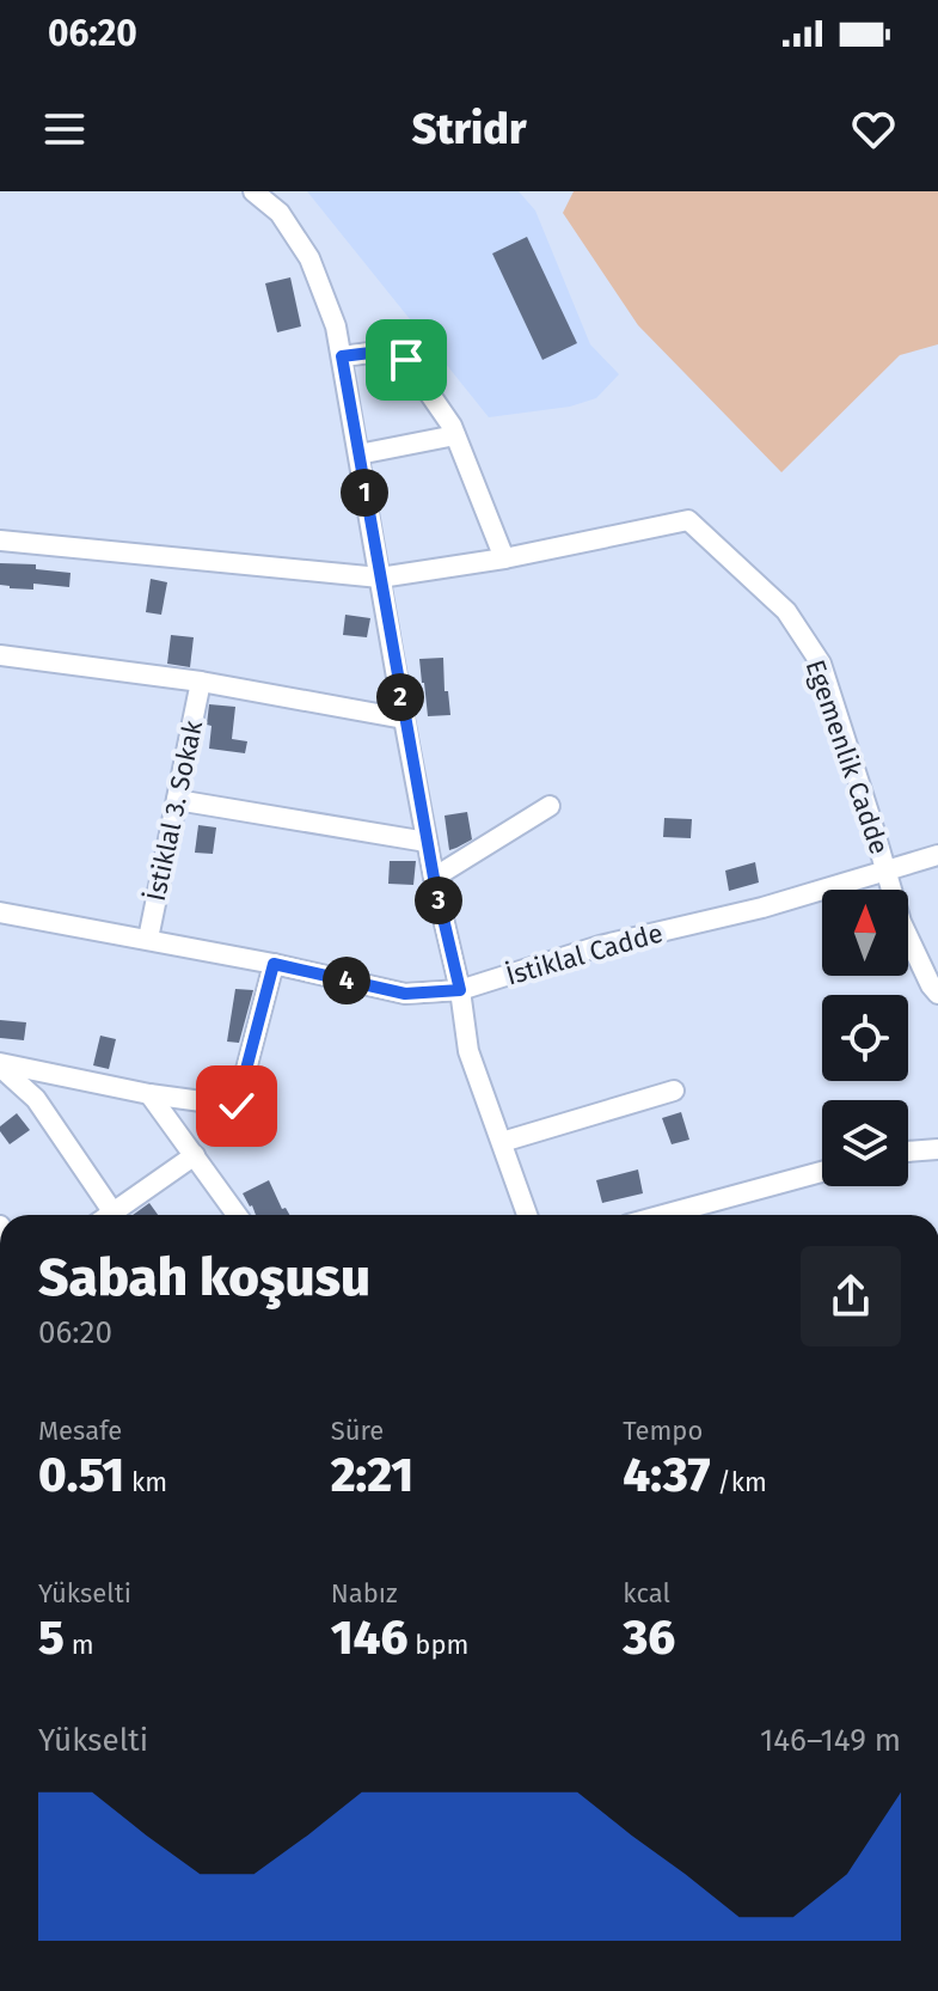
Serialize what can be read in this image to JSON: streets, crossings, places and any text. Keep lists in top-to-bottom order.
{
  "streets": {
    "street": ["Egemenlik Cadde", "İstiklal 3. Sokak", "İstiklal Cadde"]
  },
  "crossings": [
    ["Egemenlik Cadde", "İstiklal Cadde"],
    ["İstiklal 3. Sokak", "İstiklal Cadde"]
  ],
  "north": "top",
  "page": {
    "status": "06:20",
    "header": "Stridr",
    "pins": [
      "1",
      "2",
      "3",
      "4"
    ],
    "heading": ["Sabah koşusu", "06:20"],
    "stats": [
      ["Mesafe", "0.51 km"],
      ["Süre", "2:21"],
      ["Tempo", "4:37 /km"],
      ["Yükselti", "5 m"],
      ["Nabız", "146 bpm"],
      ["kcal", "36"]
    ],
    "chart": ["Yükselti", "146–149 m"]
  }
}
